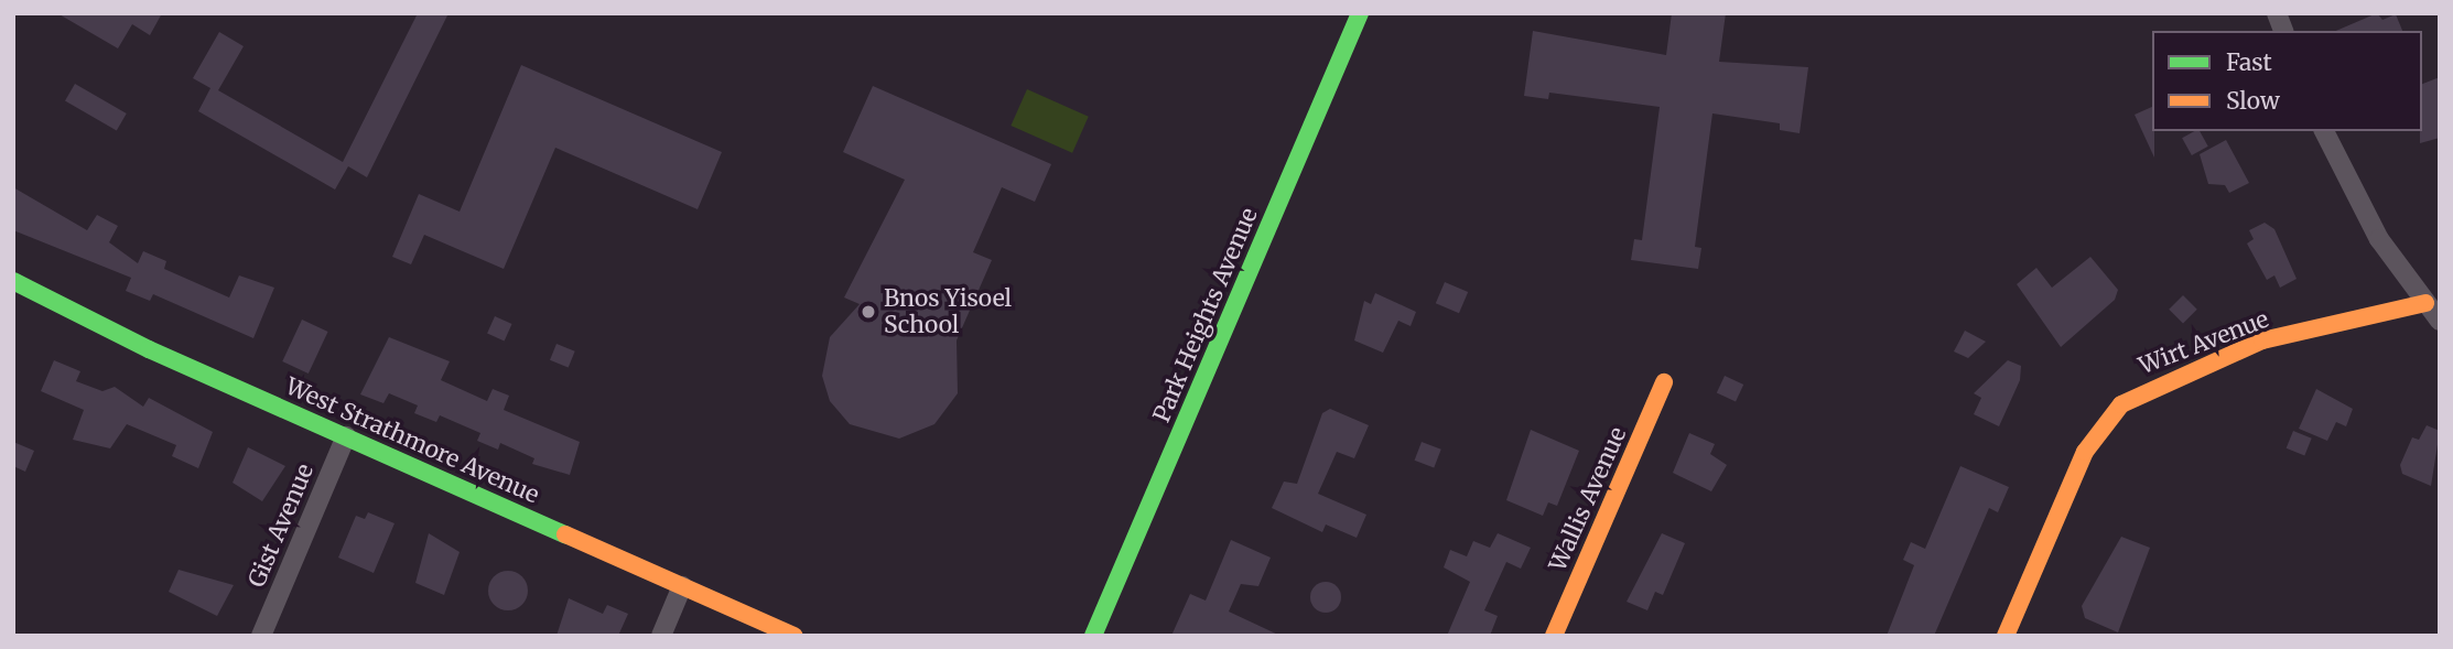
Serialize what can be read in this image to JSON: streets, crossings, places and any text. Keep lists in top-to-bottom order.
{
  "streets": {
    "street": [
      "Park Heights Avenue",
      "Wirt Avenue",
      "West Strathmore Avenue",
      "Wallis Avenue",
      "Gist Avenue"
    ]
  },
  "crossings": [
    ["West Strathmore Avenue", "Gist Avenue"]
  ],
  "places": ["Bnos Yisoel School"],
  "legend": ["Fast", "Slow"]
}
